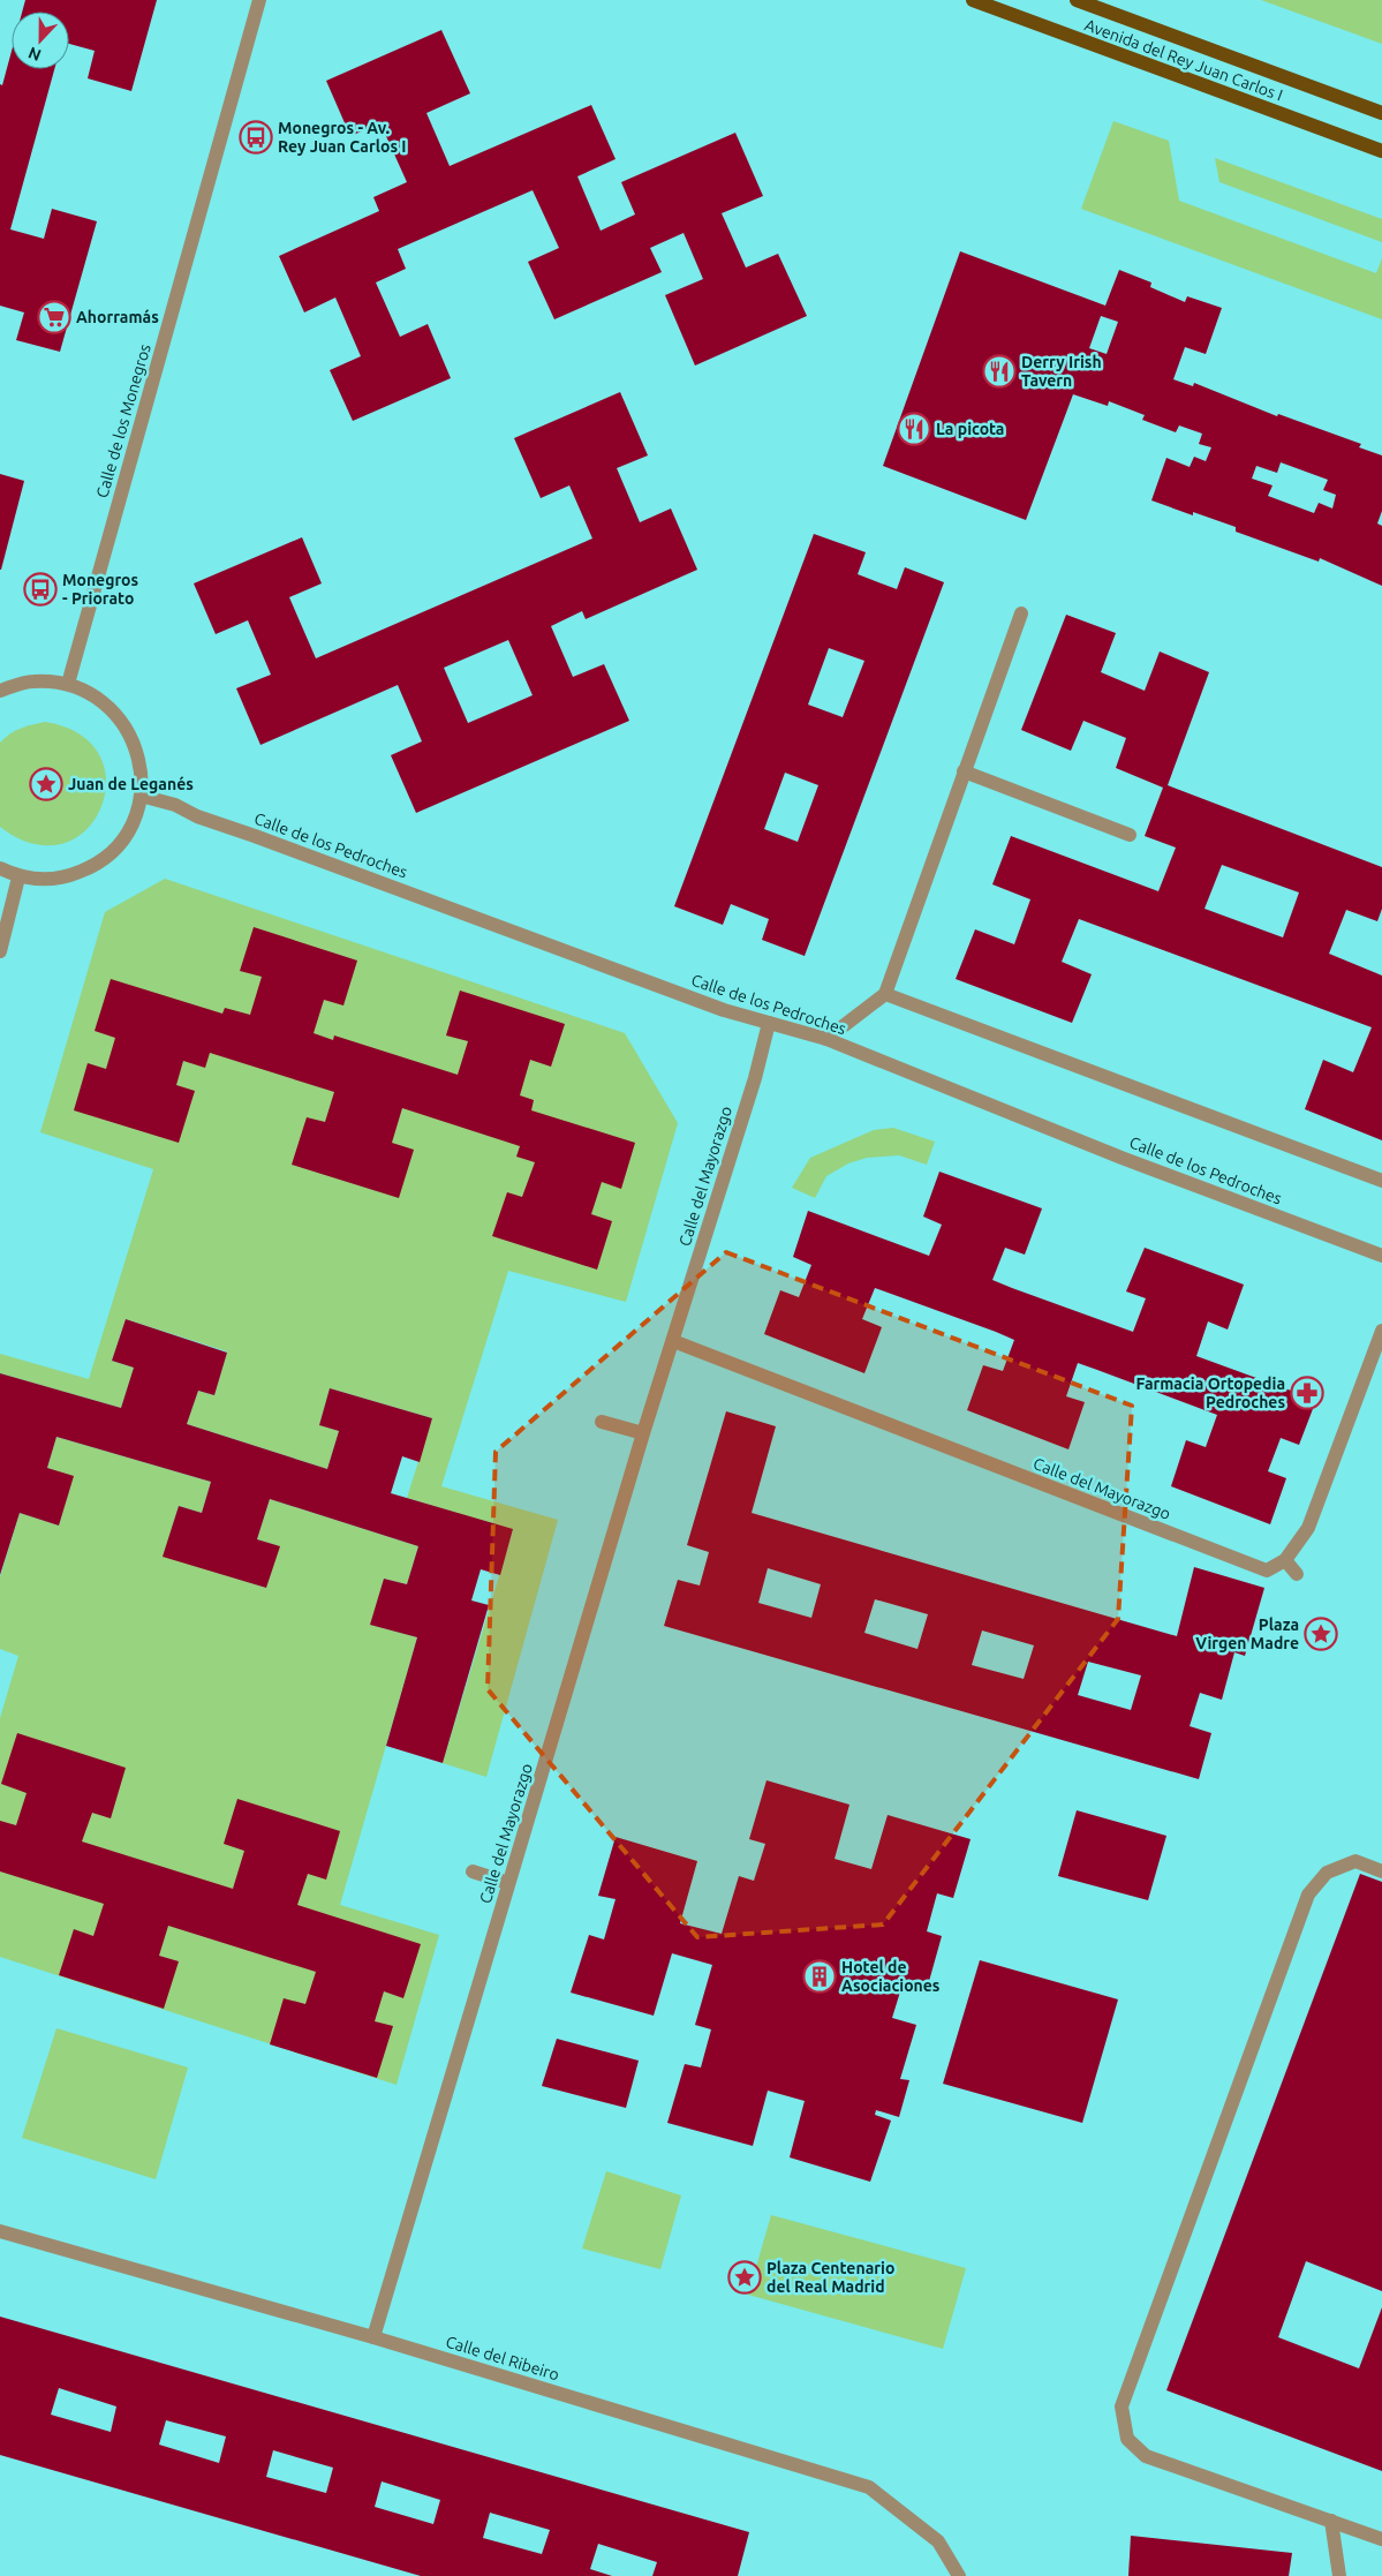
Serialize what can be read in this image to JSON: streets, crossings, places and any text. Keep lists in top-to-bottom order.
{
  "streets": {
    "main road": ["Avenida del Rey Juan Carlos I"],
    "street": [
      "Calle de los Monegros",
      "Calle de los Pedroches",
      "Calle del Mayorazgo",
      "Calle del Ribeiro"
    ]
  },
  "crossings": [
    ["Calle de los Pedroches", "Calle del Mayorazgo"],
    ["Calle del Mayorazgo", "Calle del Ribeiro"]
  ],
  "places": {
    "bus stop": ["Monegros - Av. Rey Juan Carlos I", "Monegros - Priorato"],
    "supermarket": ["Ahorramás"],
    "restaurant": ["Derry Irish Tavern", "La picota"],
    "place": ["Juan de Leganés", "Plaza Virgen Madre", "Plaza Centenario del Real Madrid"],
    "pharmacy": ["Farmacia Ortopedia Pedroches"],
    "building": ["Hotel de Asociaciones"]
  },
  "north": "bottom"
}
